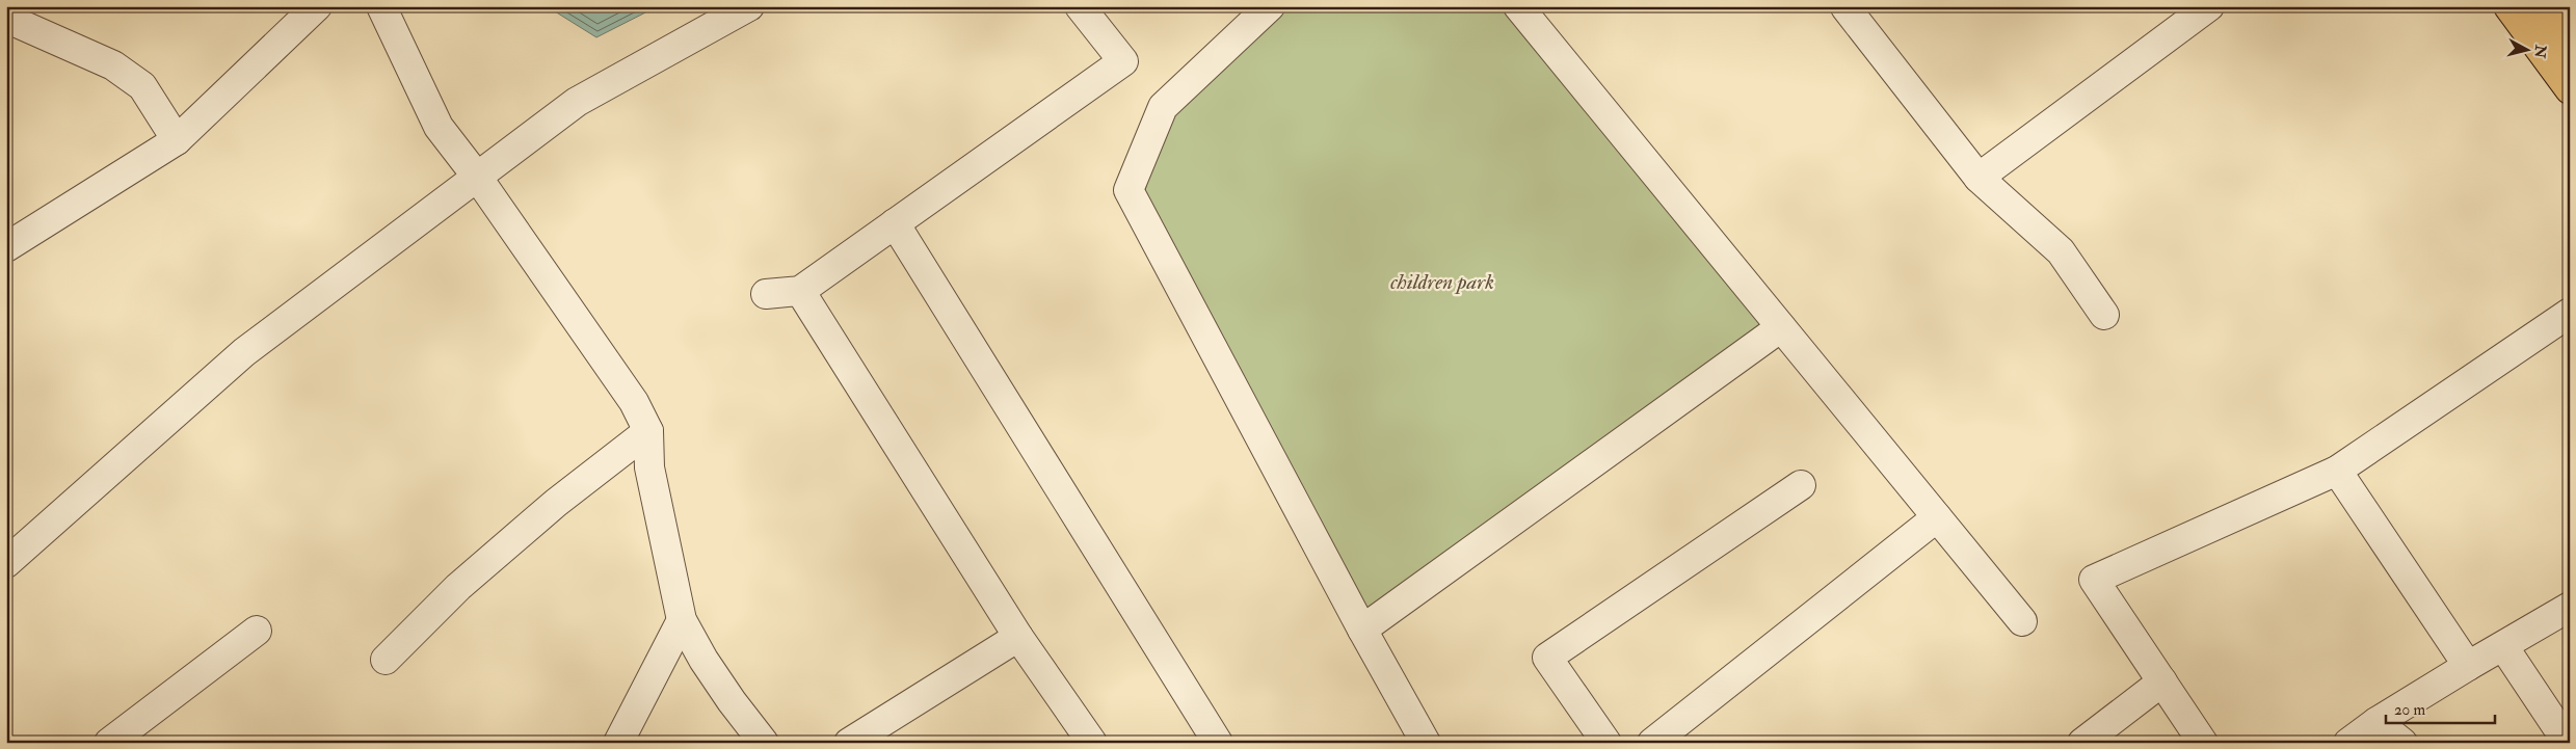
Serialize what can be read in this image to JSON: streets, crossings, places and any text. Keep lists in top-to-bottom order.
{
  "parks": ["children park"],
  "scale_bar": "20 m",
  "north": "right"
}
